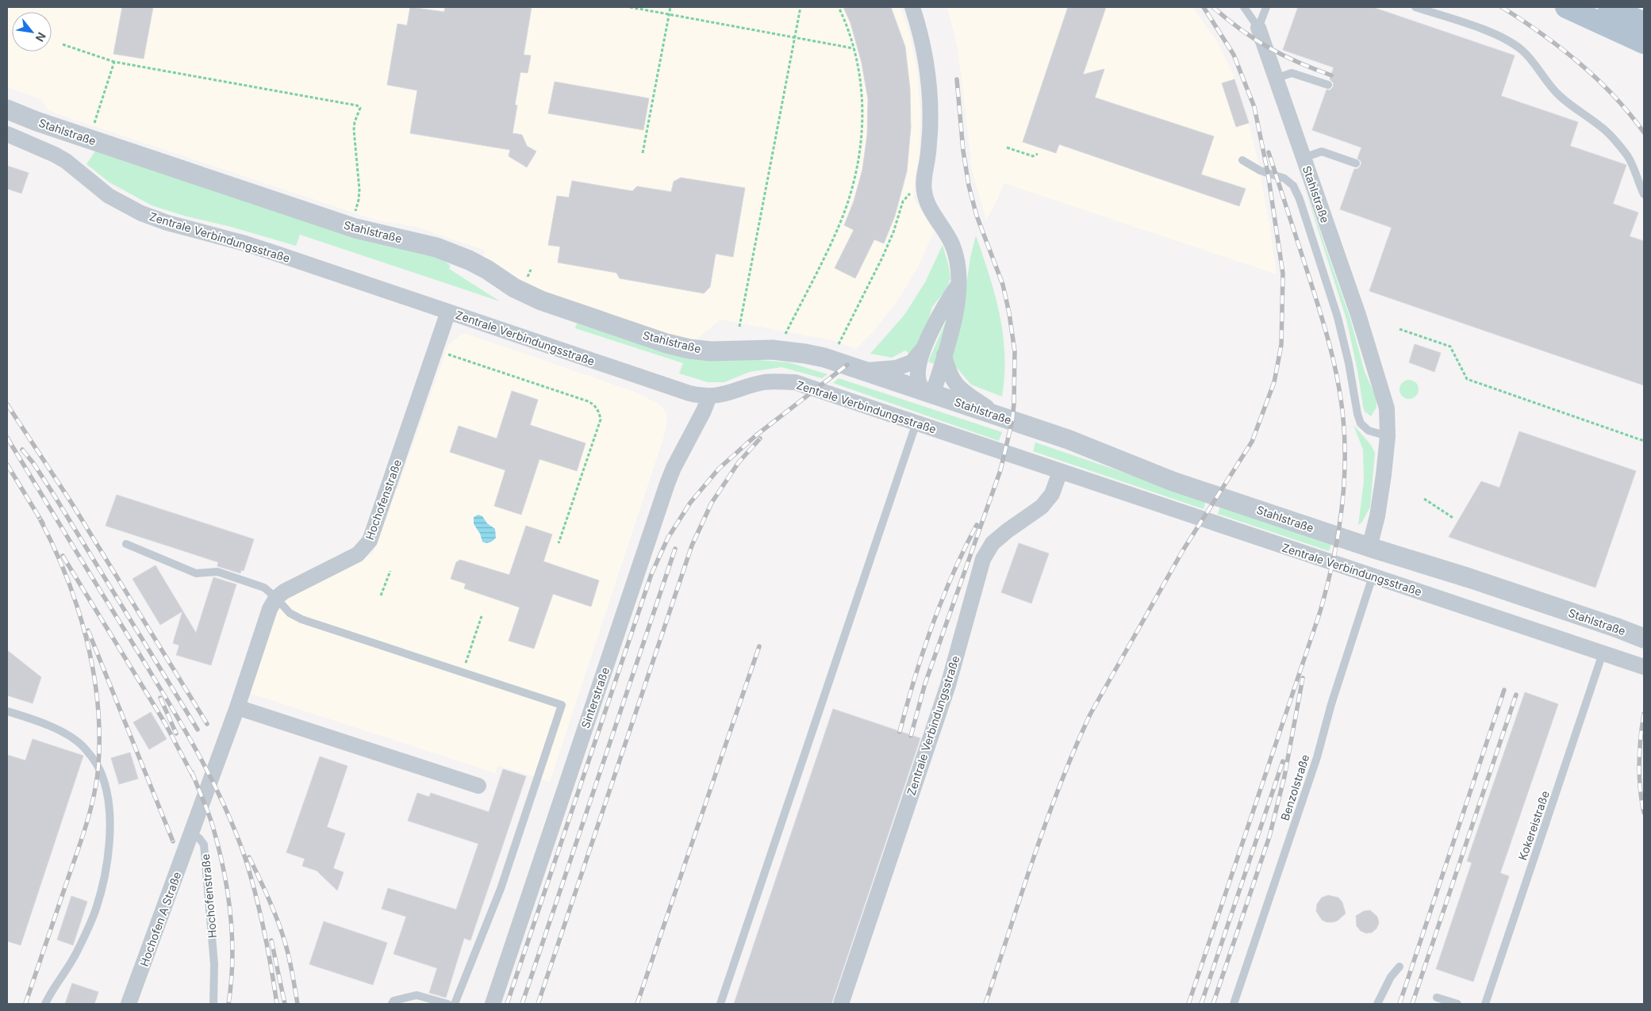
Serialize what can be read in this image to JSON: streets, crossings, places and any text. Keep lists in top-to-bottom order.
{
  "streets": {
    "street": [
      "Stahlstraße",
      "Zentrale Verbindungsstraße",
      "Hochofenstraße",
      "Sinterstraße",
      "Hochofen A Straße"
    ],
    "lane": ["Benzolstraße", "Kokereistraße"]
  },
  "crossings": [
    ["Zentrale Verbindungsstraße", "Hochofenstraße"],
    ["Zentrale Verbindungsstraße", "Sinterstraße"],
    ["Zentrale Verbindungsstraße", "Benzolstraße"],
    ["Zentrale Verbindungsstraße", "Kokereistraße"],
    ["Hochofenstraße", "Hochofen A Straße"]
  ],
  "north": "bottom right"
}
